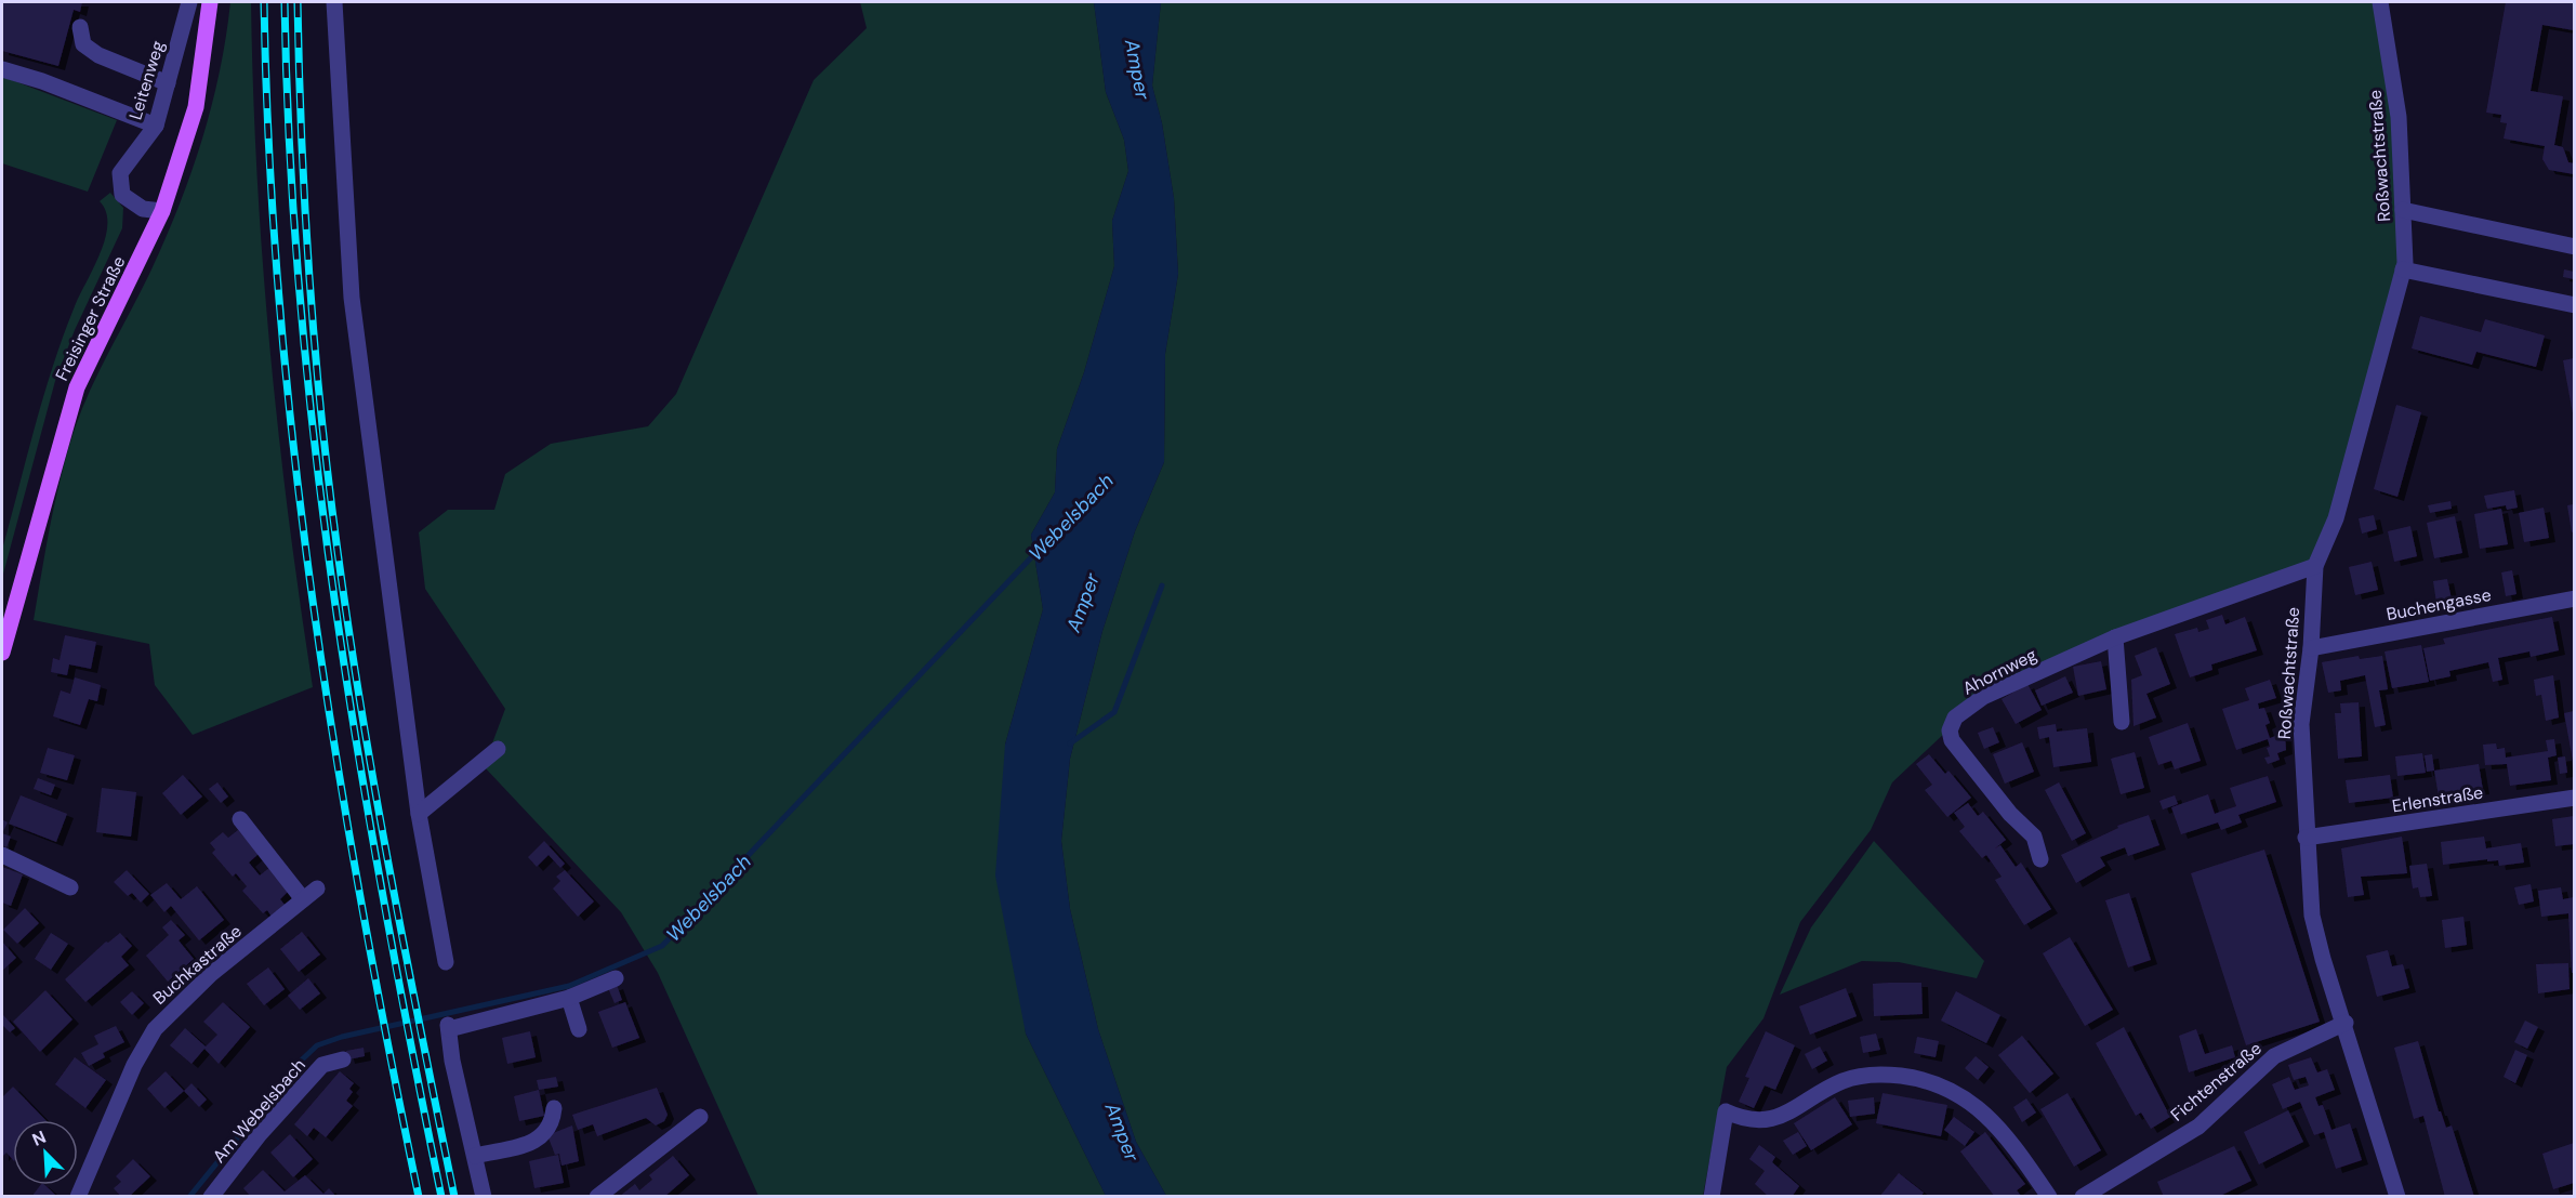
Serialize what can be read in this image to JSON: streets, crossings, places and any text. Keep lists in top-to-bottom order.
{
  "streets": {
    "main road": ["Freisinger Straße"],
    "street": [
      "Leitenweg",
      "Roßwachtstraße",
      "Buchengasse",
      "Ahornweg",
      "Erlenstraße",
      "Buchkastraße",
      "Fichtenstraße",
      "Am Webelsbach"
    ]
  },
  "crossings": [
    ["Leitenweg", "Freisinger Straße"],
    ["Roßwachtstraße", "Buchengasse"],
    ["Roßwachtstraße", "Ahornweg"],
    ["Roßwachtstraße", "Erlenstraße"],
    ["Roßwachtstraße", "Fichtenstraße"]
  ],
  "water": ["Amper", "Webelsbach"],
  "north": "top left"
}
